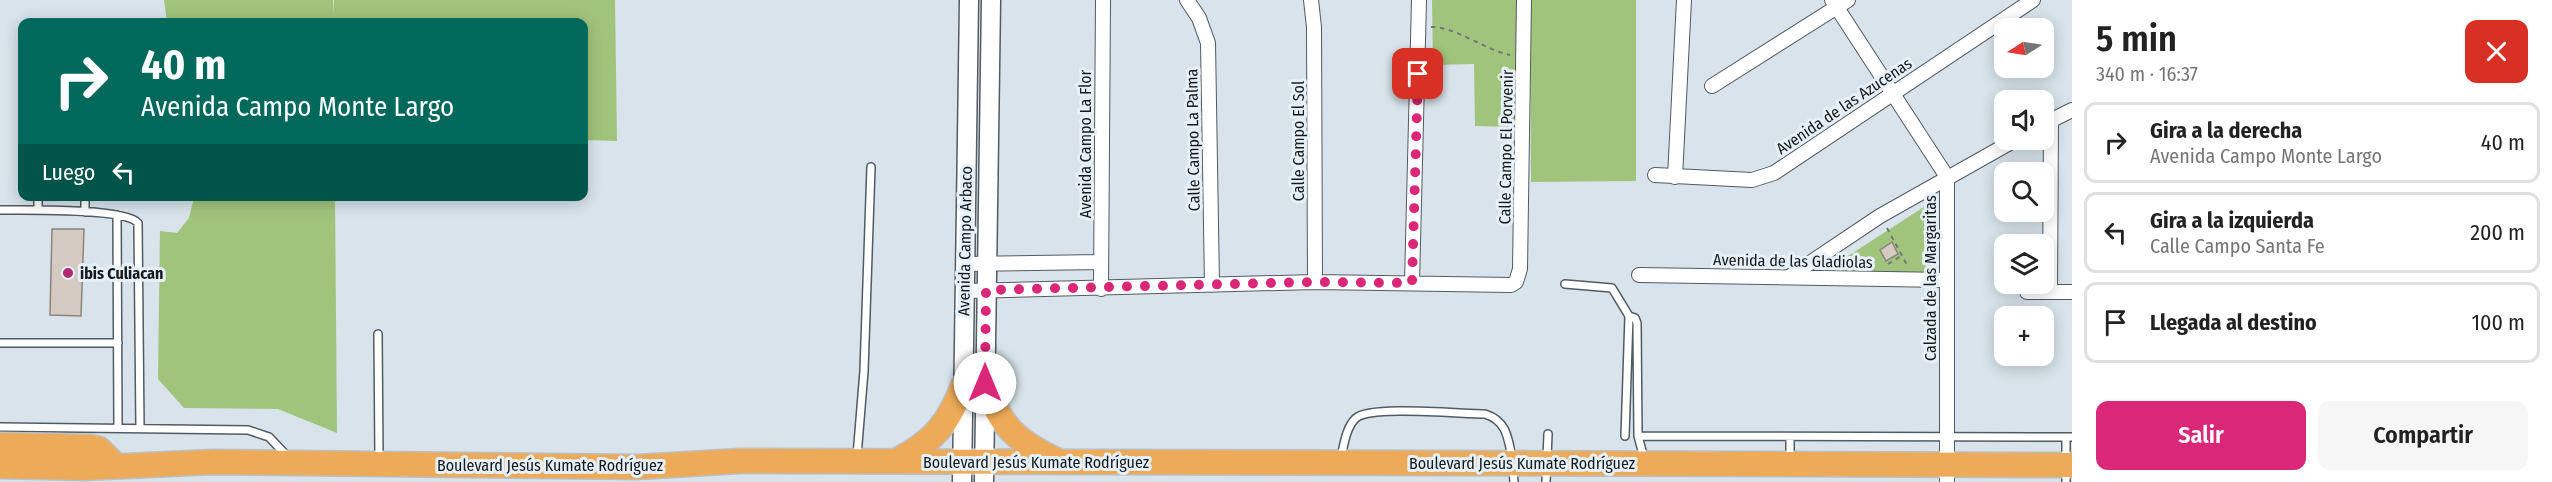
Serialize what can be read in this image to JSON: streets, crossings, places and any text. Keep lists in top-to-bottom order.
{
  "streets": {
    "highway": ["Boulevard Jesús Kumate Rodríguez"],
    "street": [
      "Avenida de las Azucenas",
      "Calle Campo La Palma",
      "Calle Campo El Sol",
      "Avenida Campo La Flor",
      "Calle Campo El Porvenir",
      "Avenida Campo Arbaco",
      "Avenida de las Gladiolas",
      "Calzada de las Margaritas"
    ]
  },
  "crossings": [
    ["Avenida de las Azucenas", "Calzada de las Margaritas"],
    ["Avenida Campo Arbaco", "Boulevard Jesús Kumate Rodríguez"],
    ["Avenida de las Gladiolas", "Calzada de las Margaritas"],
    ["Calzada de las Margaritas", "Boulevard Jesús Kumate Rodríguez"]
  ],
  "places": ["ibis Culiacan"],
  "north": "left",
  "page": {
    "heading": ["5 min", "340 m · 16:37"],
    "map_buttons": "+",
    "turn": ["40 m", "Avenida Campo Monte Largo"],
    "list": [
      {
        "name": "Gira a la derecha",
        "note": "Avenida Campo Monte Largo",
        "value": "40 m"
      },
      {
        "name": "Gira a la izquierda",
        "note": "Calle Campo Santa Fe",
        "value": "200 m"
      },
      {
        "name": "Llegada al destino",
        "value": "100 m"
      }
    ],
    "then": "Luego",
    "buttons": ["Salir", "Compartir"]
  }
}
